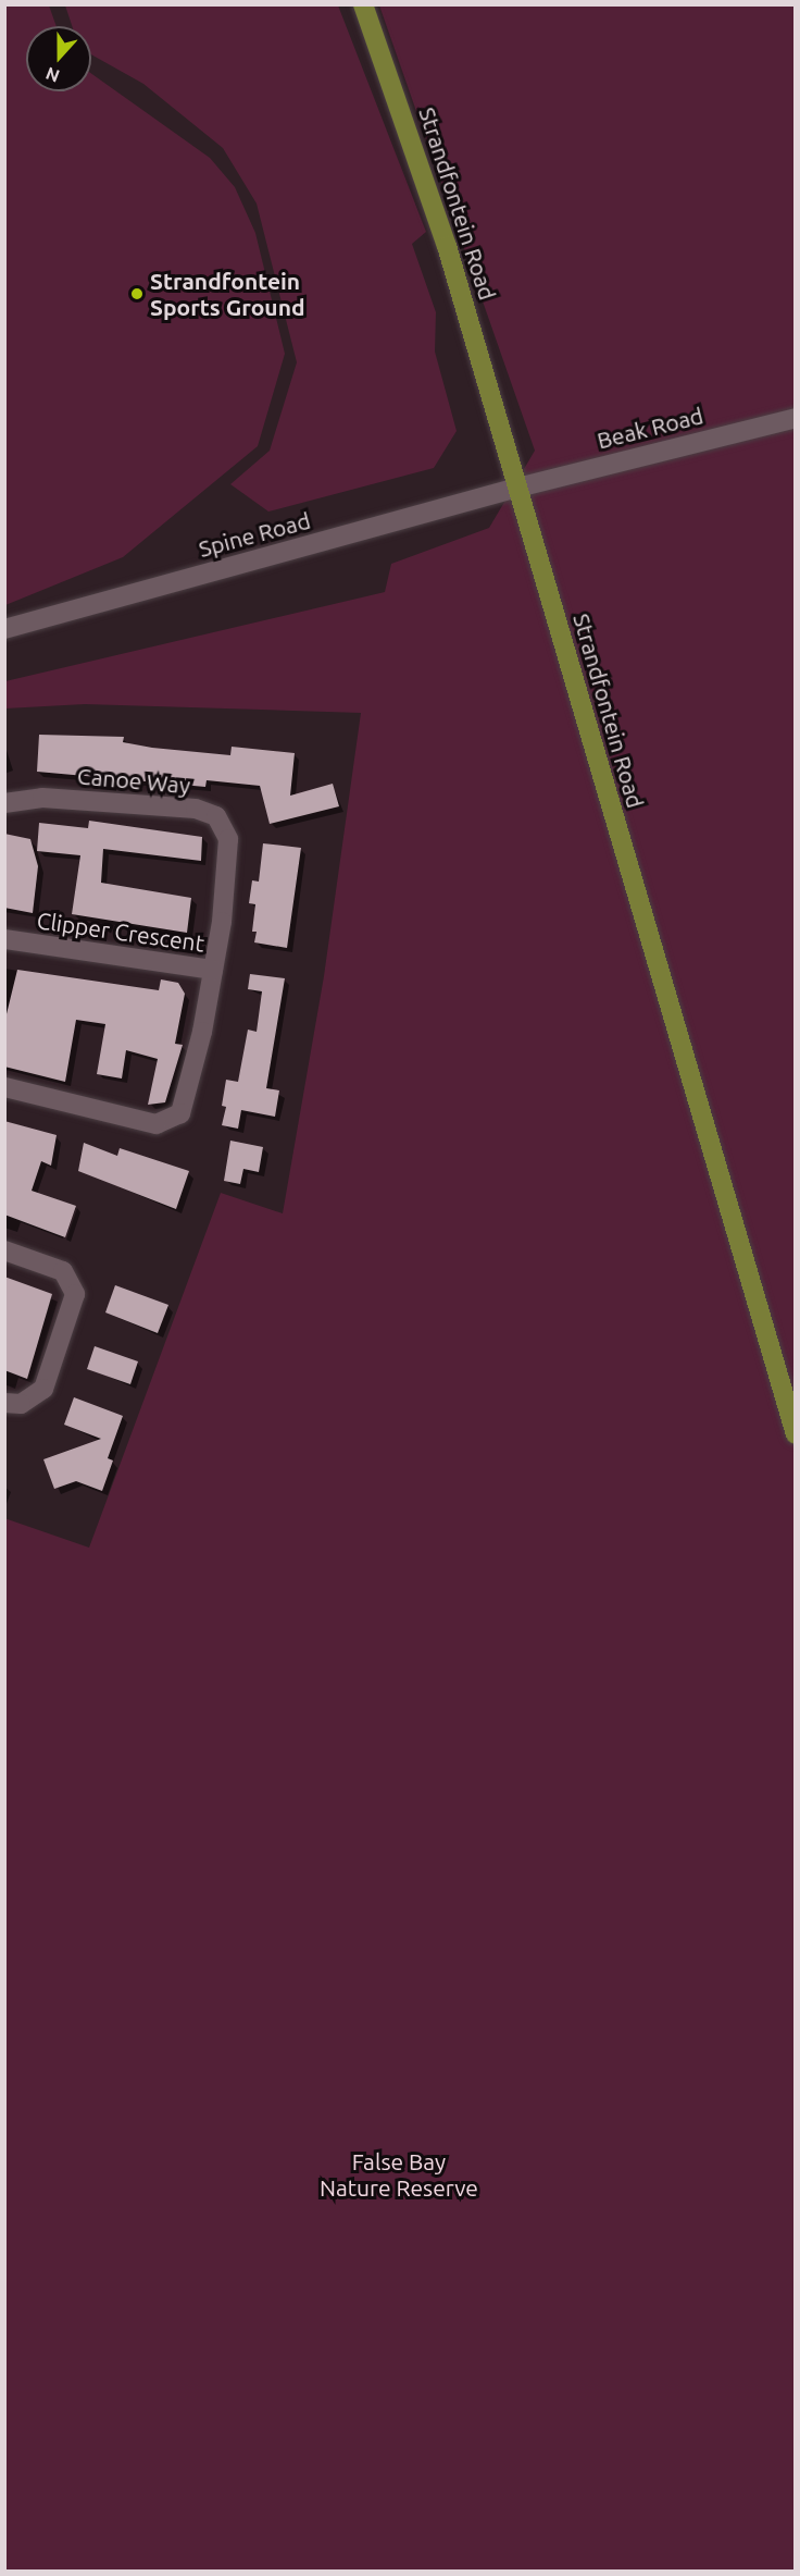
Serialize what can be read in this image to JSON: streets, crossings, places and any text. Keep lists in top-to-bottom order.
{
  "streets": {
    "main road": ["Strandfontein Road"],
    "street": [
      "Beak Road",
      "Spine Road",
      "Canoe Way",
      "Clipper Crescent"
    ]
  },
  "crossings": [
    ["Strandfontein Road", "Beak Road"],
    ["Strandfontein Road", "Spine Road"],
    ["Beak Road", "Spine Road"],
    ["Canoe Way", "Clipper Crescent"]
  ],
  "parks": ["False Bay Nature Reserve"],
  "places": ["Strandfontein Sports Ground"],
  "north": "bottom"
}
